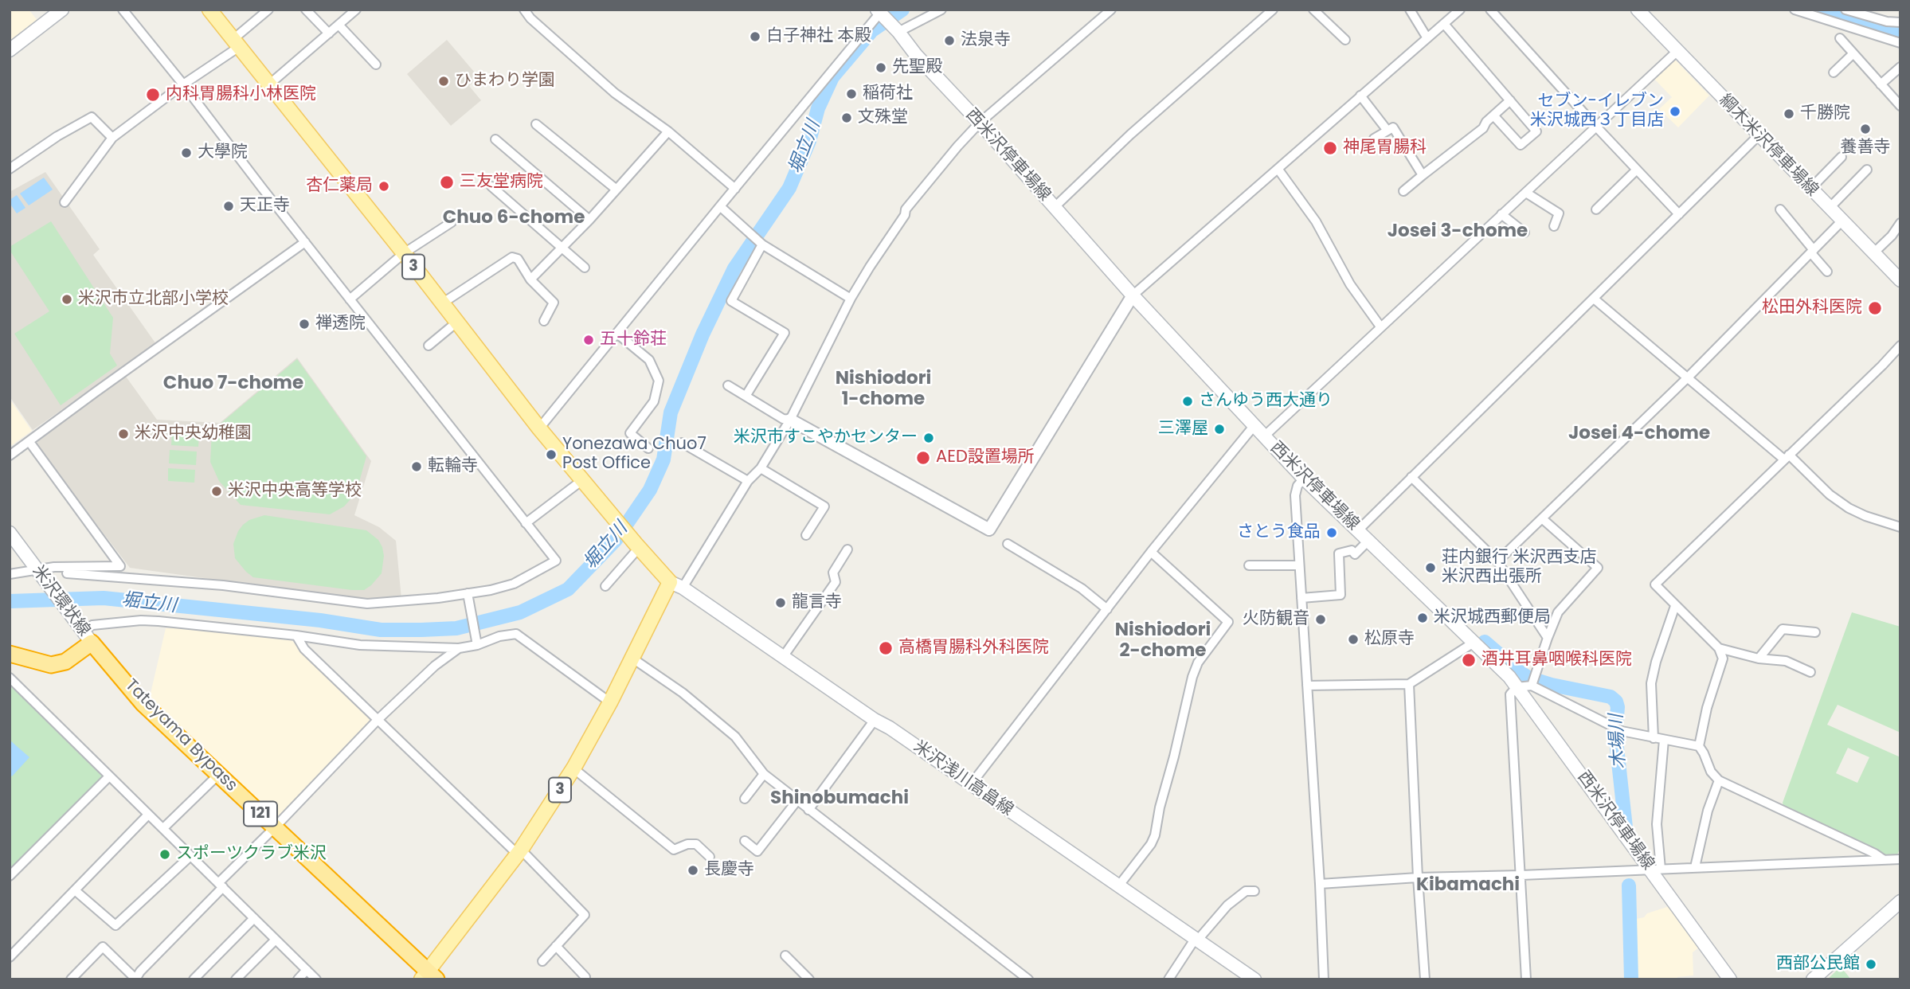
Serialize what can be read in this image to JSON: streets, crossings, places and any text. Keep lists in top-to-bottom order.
{
  "streets": {
    "highway": ["Tateyama Bypass", "121"],
    "main road": [
      "綱木米沢停車場線",
      "西米沢停車場線",
      "3",
      "米沢環状線",
      "米沢浅川高畠線"
    ]
  },
  "crossings": [
    ["3", "Tateyama Bypass"],
    ["3", "米沢浅川高畠線"],
    ["米沢環状線", "Tateyama Bypass"]
  ],
  "districts": [
    "Chuo 6-chome",
    "Josei 3-chome",
    "Nishiodori 1-chome",
    "Chuo 7-chome",
    "Josei 4-chome",
    "Nishiodori 2-chome",
    "Shinobumachi",
    "Kibamachi"
  ],
  "water": ["堀立川", "木場川"],
  "places": [
    "白子神社 本殿",
    "法泉寺",
    "先聖殿",
    "ひまわり学園",
    "稲荷社",
    "内科胃腸科小林医院",
    "セブン-イレブン 米沢城西３丁目店",
    "千勝院",
    "文殊堂",
    "養善寺",
    "神尾胃腸科",
    "大學院",
    "三友堂病院",
    "杏仁薬局",
    "天正寺",
    "米沢市立北部小学校",
    "松田外科医院",
    "禅透院",
    "五十鈴荘",
    "さんゆう西大通り",
    "三澤屋",
    "米沢中央幼稚園",
    "米沢市すこやかセンター",
    "Yonezawa Chuo7 Post Office",
    "AED設置場所",
    "転輪寺",
    "米沢中央高等学校",
    "さとう食品",
    "荘内銀行 米沢西支店 米沢西出張所",
    "龍言寺",
    "米沢城西郵便局",
    "火防観音",
    "松原寺",
    "高橋胃腸科外科医院",
    "酒井耳鼻咽喉科医院",
    "スポーツクラブ米沢",
    "長慶寺",
    "西部公民館"
  ]
}
